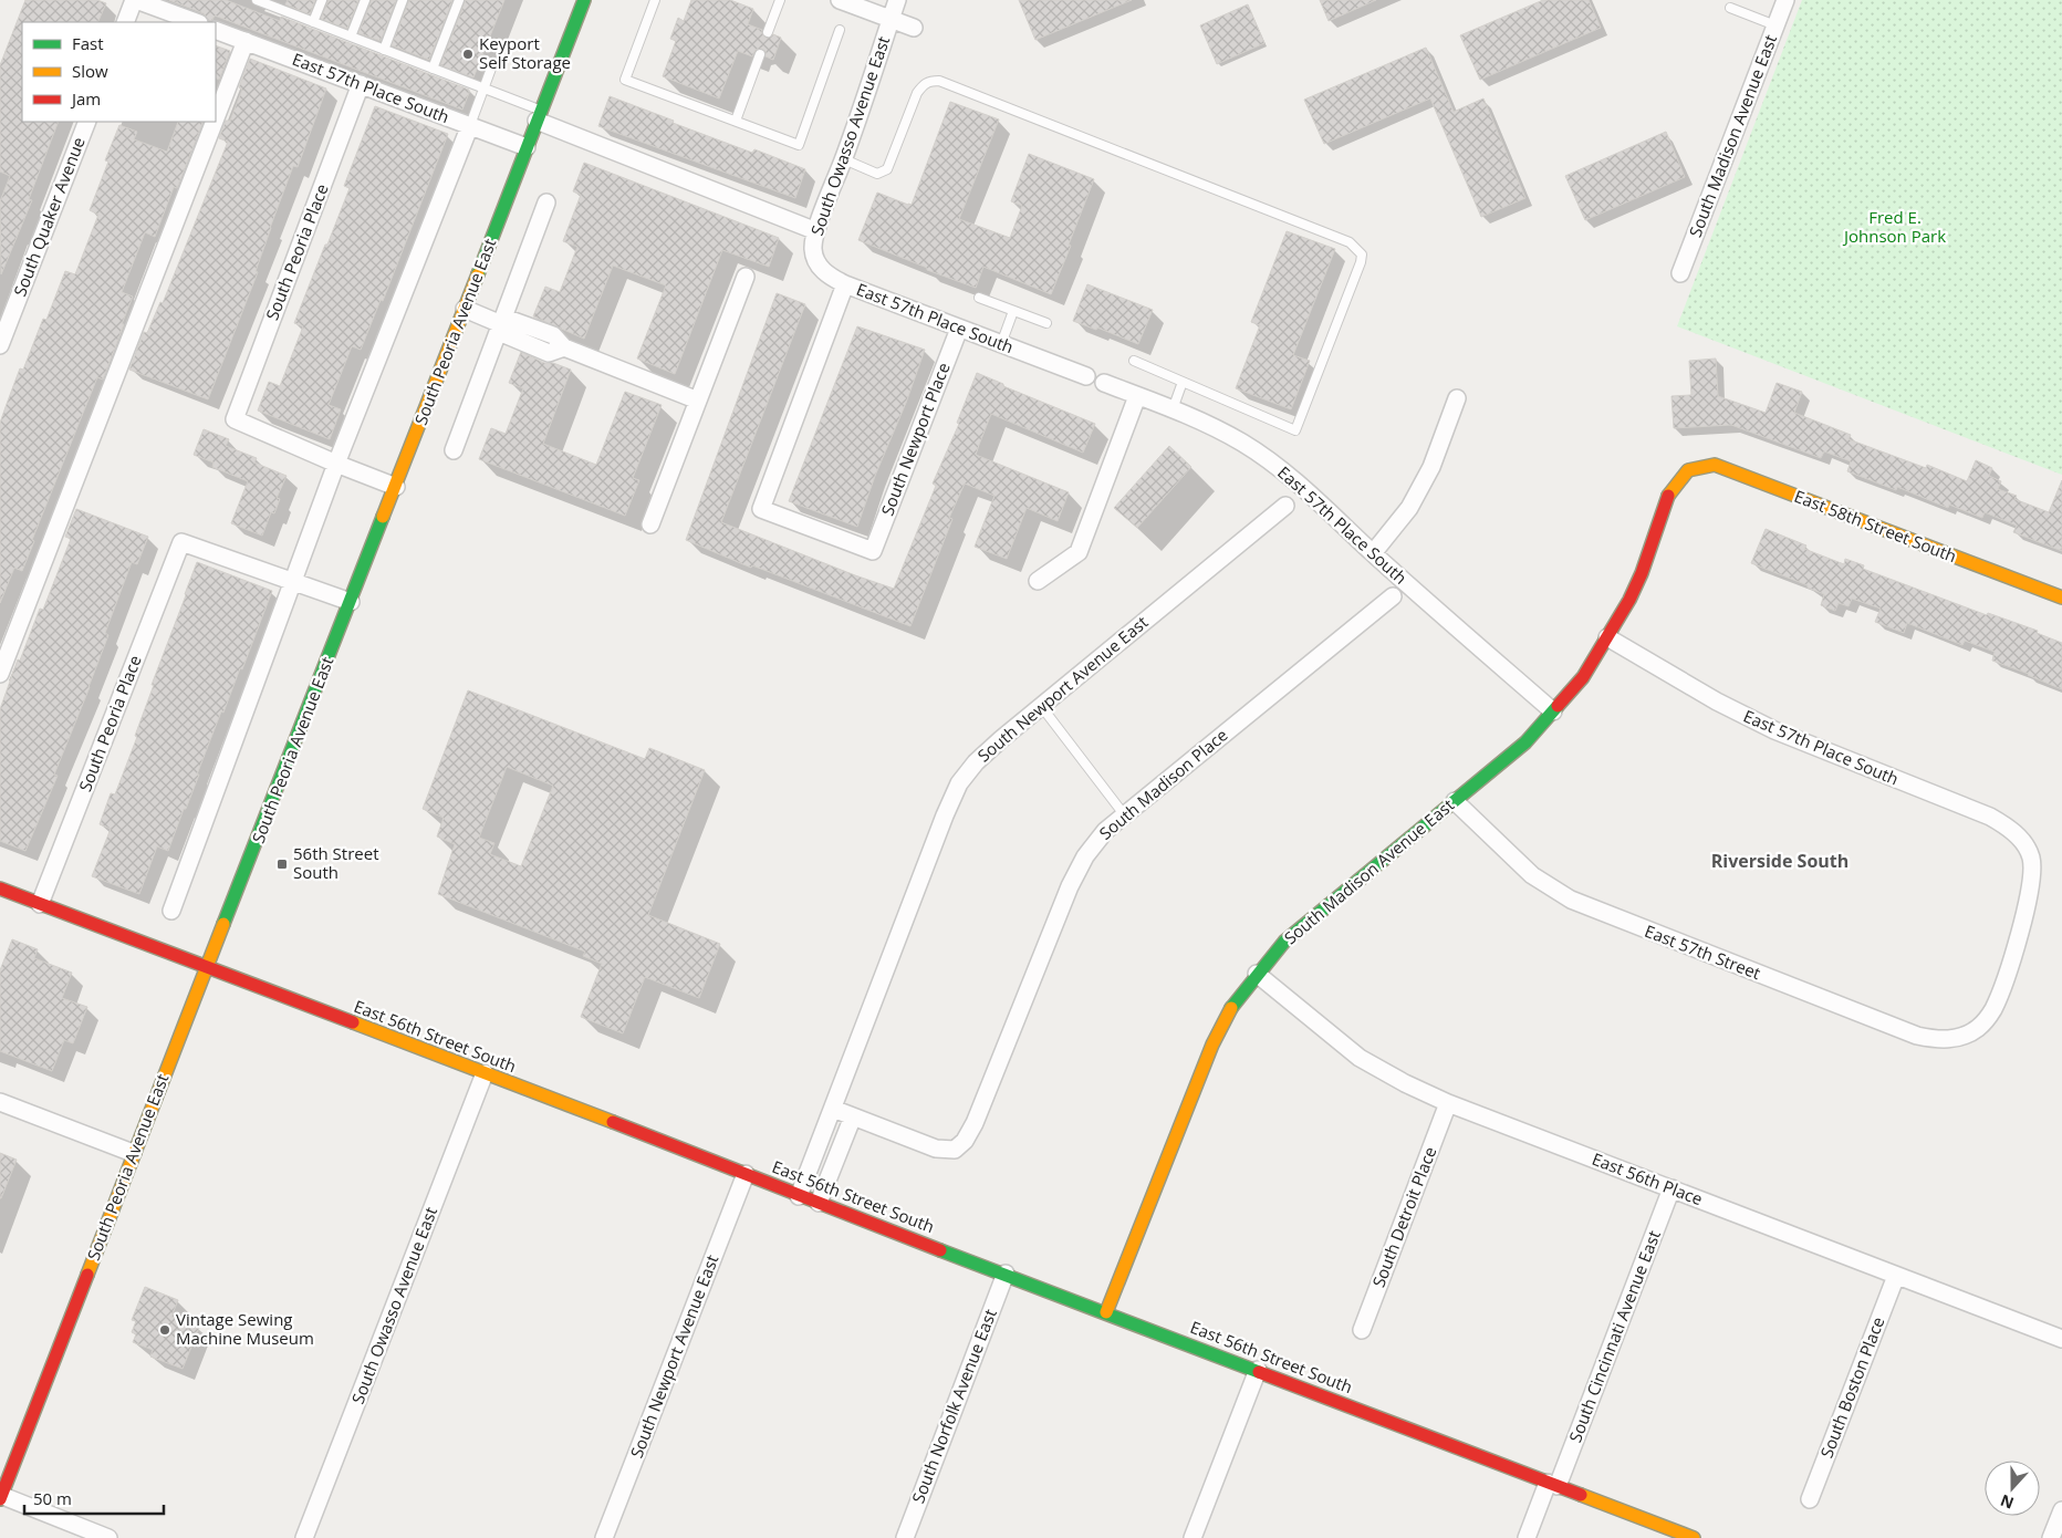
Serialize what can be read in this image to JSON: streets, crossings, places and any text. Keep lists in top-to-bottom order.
{
  "streets": {
    "street": [
      "East 57th Place South",
      "South Owasso Avenue East",
      "South Madison Avenue East",
      "South Quaker Avenue",
      "South Peoria Place",
      "South Peoria Avenue East",
      "South Newport Place",
      "East 58th Street South",
      "South Newport Avenue East",
      "South Madison Place",
      "East 57th Street",
      "East 56th Street South",
      "East 56th Place",
      "South Detroit Place",
      "South Cincinnati Avenue East",
      "South Boston Place",
      "South Norfolk Avenue East"
    ]
  },
  "crossings": [
    ["East 57th Place South", "South Owasso Avenue East"],
    ["East 57th Place South", "South Madison Avenue East"],
    ["East 57th Place South", "South Peoria Place"],
    ["East 57th Place South", "South Peoria Avenue East"],
    ["East 57th Place South", "South Newport Place"],
    ["East 57th Place South", "East 57th Street"],
    ["South Owasso Avenue East", "South Newport Place"],
    ["South Owasso Avenue East", "East 56th Street South"],
    ["South Madison Avenue East", "East 58th Street South"],
    ["South Madison Avenue East", "East 57th Street"],
    ["South Madison Avenue East", "East 56th Street South"],
    ["South Madison Avenue East", "East 56th Place"],
    ["South Peoria Place", "East 56th Street South"],
    ["South Peoria Avenue East", "East 56th Street South"],
    ["South Newport Avenue East", "East 56th Street South"],
    ["East 56th Street South", "South Cincinnati Avenue East"],
    ["East 56th Street South", "South Norfolk Avenue East"],
    ["East 56th Place", "South Detroit Place"],
    ["East 56th Place", "South Cincinnati Avenue East"],
    ["East 56th Place", "South Boston Place"]
  ],
  "districts": ["Riverside South"],
  "parks": ["Fred E. Johnson Park"],
  "places": {
    "other": ["Keyport Self Storage", "Vintage Sewing Machine Museum"],
    "transit": ["56th Street South"]
  },
  "legend": ["Fast", "Slow", "Jam"],
  "scale_bar": "50 m",
  "north": "bottom"
}
